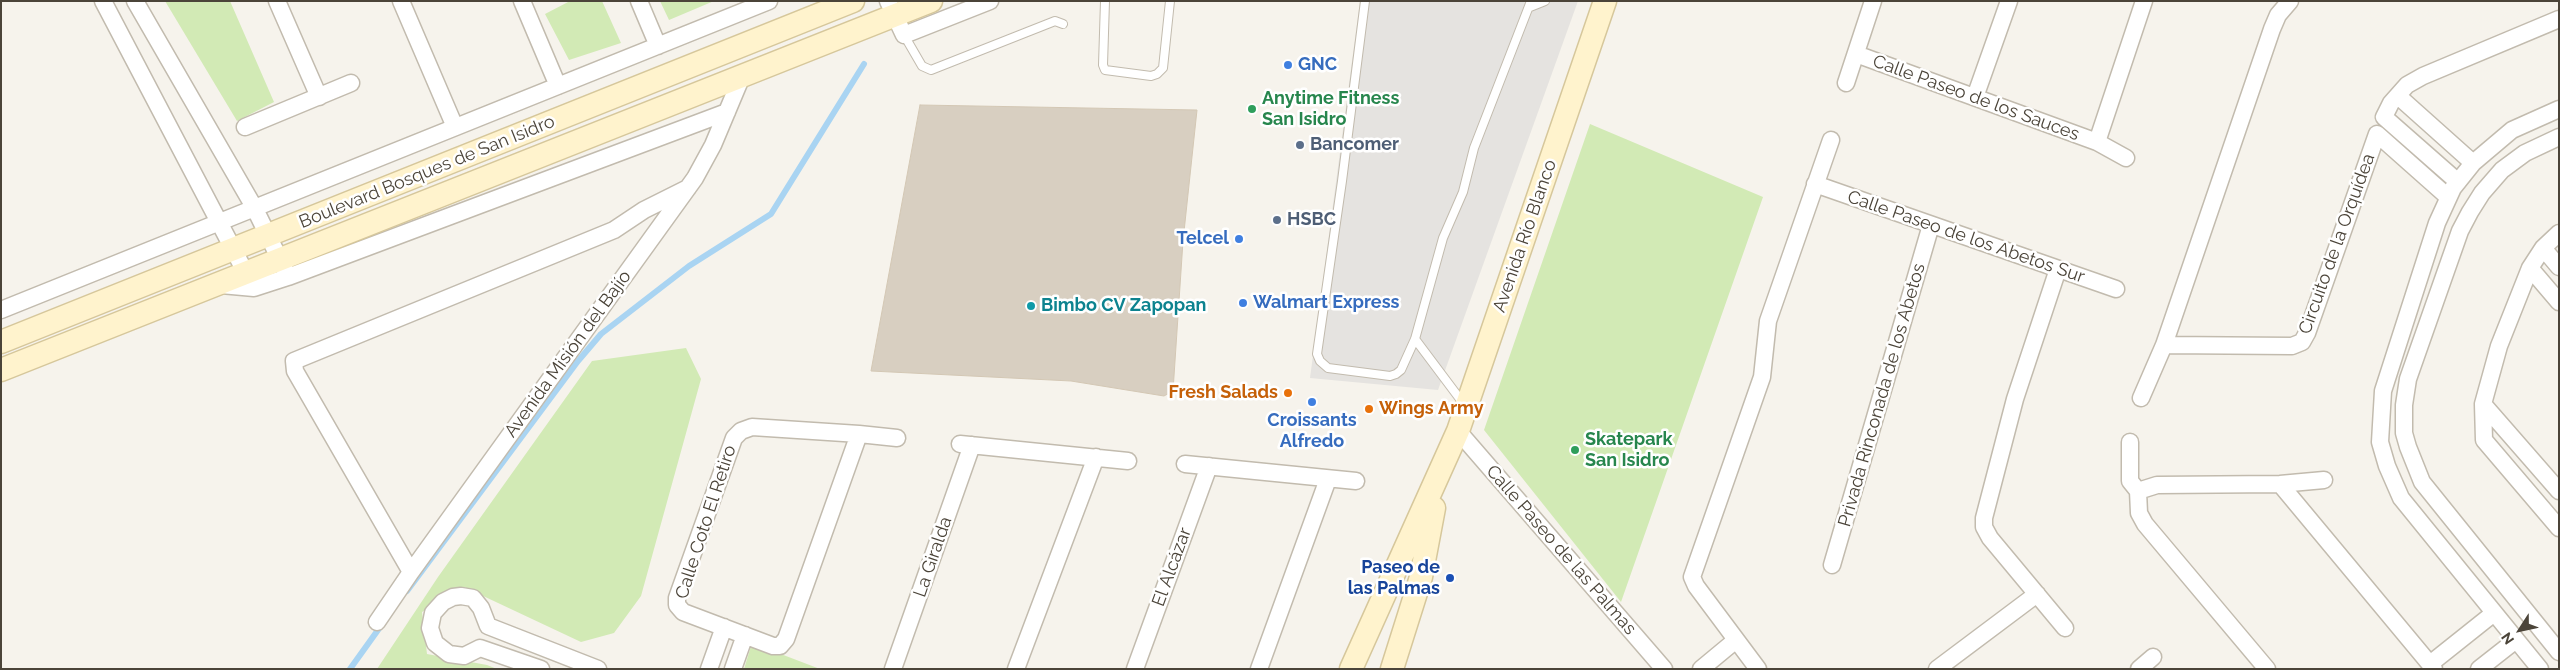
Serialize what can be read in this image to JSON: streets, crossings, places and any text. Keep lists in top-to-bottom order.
{
  "streets": {
    "main road": ["Boulevard Bosques de San Isidro", "Avenida Río Blanco"],
    "street": [
      "Calle Paseo de los Sauces",
      "Calle Paseo de los Abetos Sur",
      "Circuito de la Orquídea",
      "Avenida Misión del Bajío",
      "Privada Rinconada de los Abetos",
      "Calle Coto El Retiro",
      "Calle Paseo de las Palmas",
      "La Giralda",
      "El Alcázar"
    ]
  },
  "crossings": [
    ["Boulevard Bosques de San Isidro", "Avenida Misión del Bajío"],
    ["Avenida Río Blanco", "Calle Paseo de las Palmas"],
    ["Calle Paseo de los Abetos Sur", "Privada Rinconada de los Abetos"]
  ],
  "places": [
    "GNC",
    "Anytime Fitness San Isidro",
    "Bancomer",
    "HSBC",
    "Telcel",
    "Walmart Express",
    "Bimbo CV Zapopan",
    "Fresh Salads",
    "Croissants Alfredo",
    "Wings Army",
    "Skatepark San Isidro",
    "Paseo de las Palmas"
  ],
  "north": "bottom left"
}
